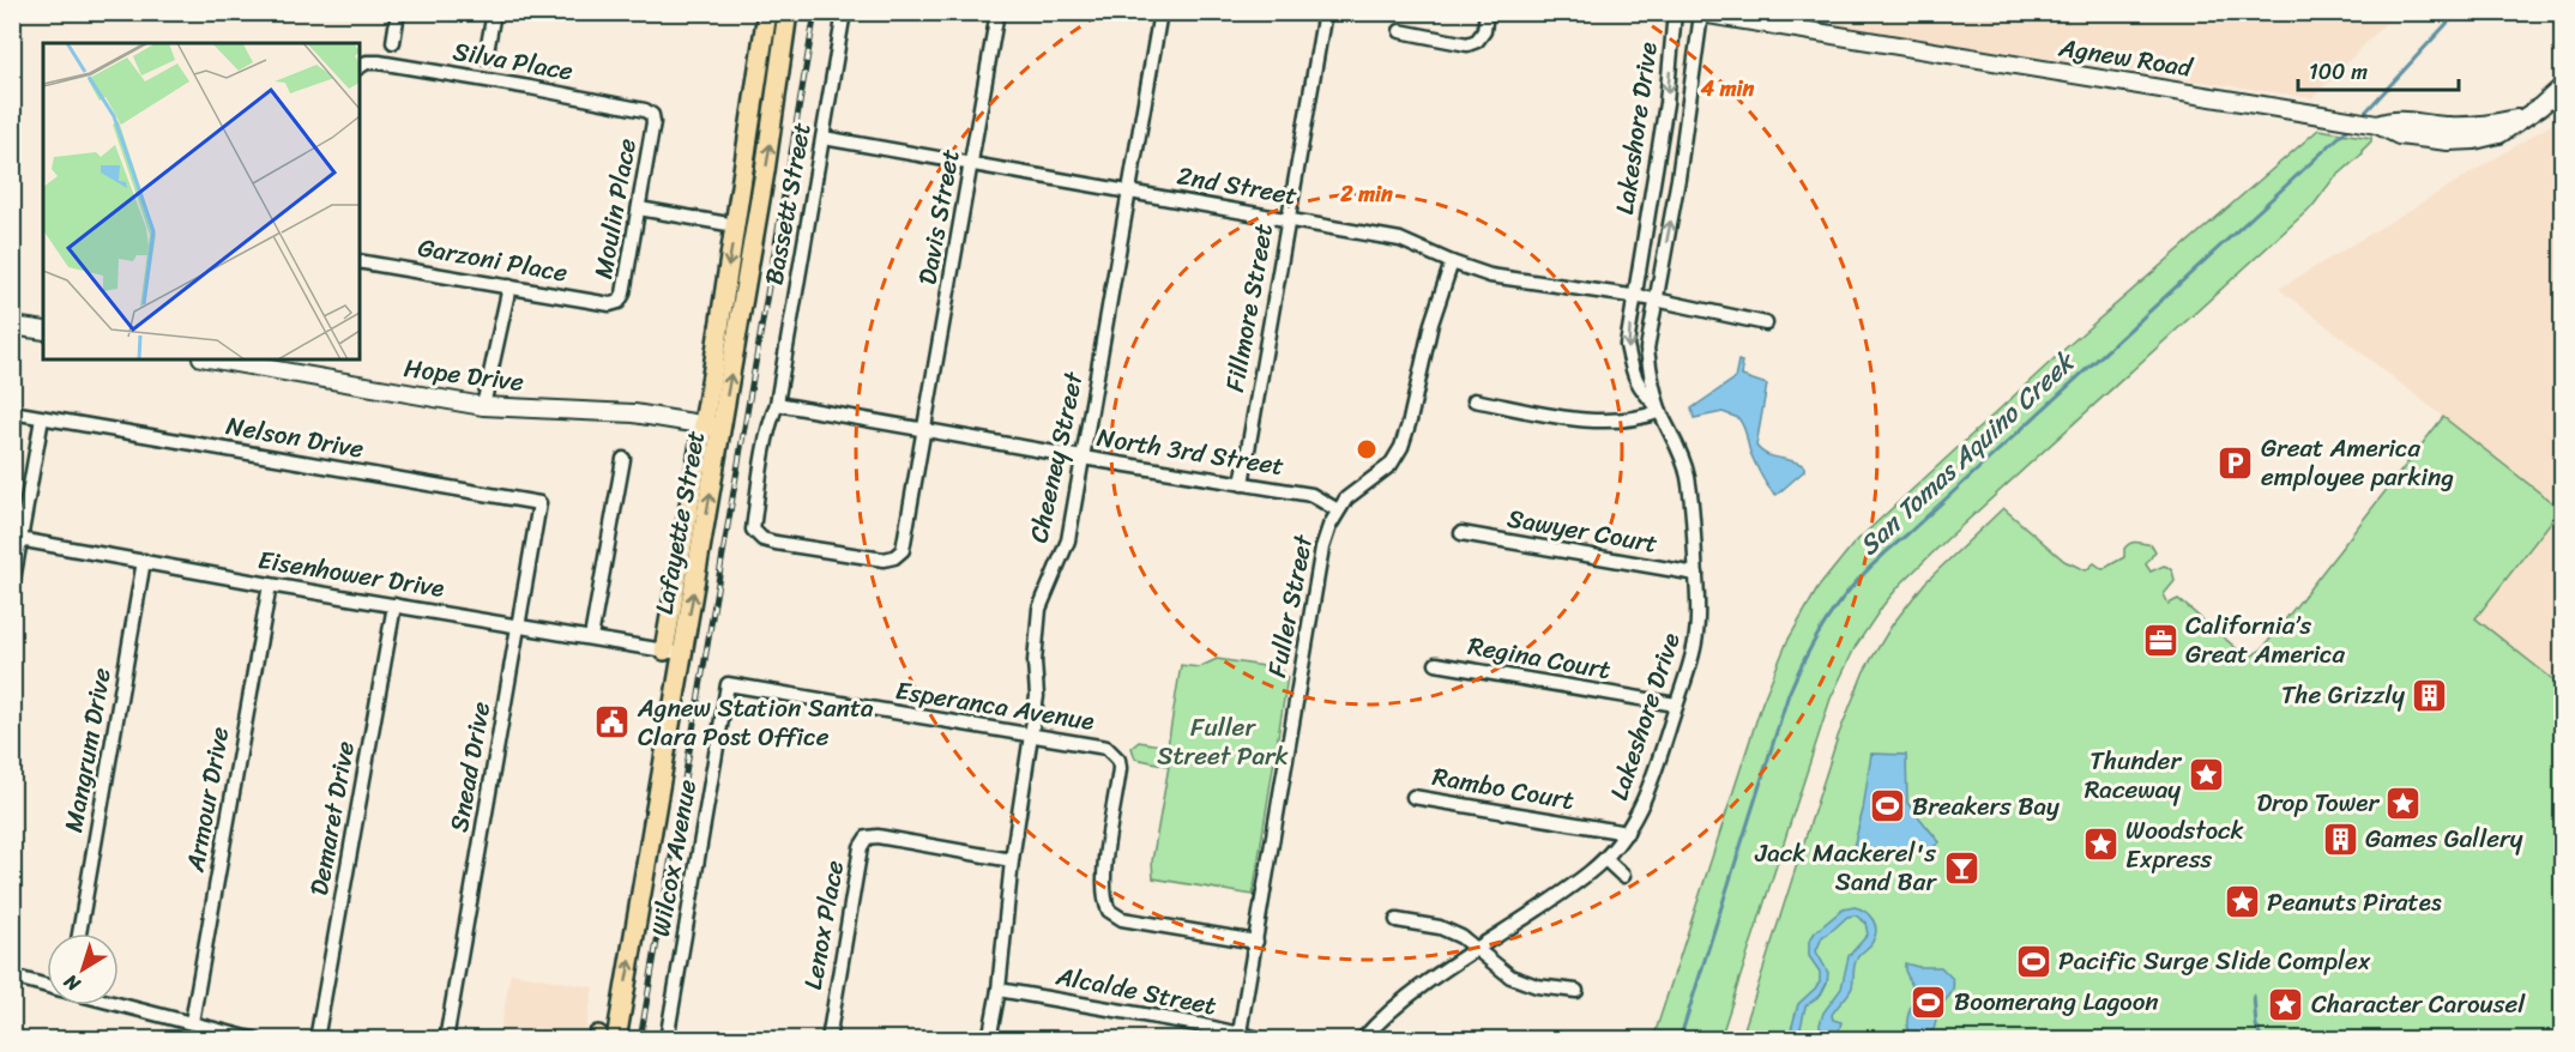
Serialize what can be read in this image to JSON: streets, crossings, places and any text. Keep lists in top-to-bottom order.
{
  "streets": {
    "main road": ["Lafayette Street"],
    "street": [
      "Agnew Road",
      "Silva Place",
      "Lakeshore Drive",
      "2nd Street",
      "Bassett Street",
      "Moulin Place",
      "Davis Street",
      "Garzoni Place",
      "Fillmore Street",
      "Hope Drive",
      "Nelson Drive",
      "North 3rd Street",
      "Cheeney Street",
      "Sawyer Court",
      "Eisenhower Drive",
      "Fuller Street",
      "Regina Court",
      "Esperanca Avenue",
      "Mangrum Drive",
      "Snead Drive",
      "Rambo Court",
      "Armour Drive",
      "Demaret Drive",
      "Wilcox Avenue",
      "Lenox Place",
      "Alcalde Street"
    ]
  },
  "crossings": [
    ["Agnew Road", "Lakeshore Drive"],
    ["Silva Place", "Moulin Place"],
    ["Lakeshore Drive", "2nd Street"],
    ["Lakeshore Drive", "Sawyer Court"],
    ["Lakeshore Drive", "Regina Court"],
    ["Lakeshore Drive", "Rambo Court"],
    ["2nd Street", "Bassett Street"],
    ["2nd Street", "Davis Street"],
    ["2nd Street", "Fillmore Street"],
    ["2nd Street", "Cheeney Street"],
    ["2nd Street", "Fuller Street"],
    ["Bassett Street", "Davis Street"],
    ["Bassett Street", "North 3rd Street"],
    ["Moulin Place", "Garzoni Place"],
    ["Davis Street", "North 3rd Street"],
    ["Fillmore Street", "North 3rd Street"],
    ["Hope Drive", "Lafayette Street"],
    ["Nelson Drive", "Snead Drive"],
    ["North 3rd Street", "Cheeney Street"],
    ["North 3rd Street", "Fuller Street"],
    ["Cheeney Street", "Esperanca Avenue"],
    ["Cheeney Street", "Lenox Place"],
    ["Cheeney Street", "Alcalde Street"],
    ["Lafayette Street", "Eisenhower Drive"],
    ["Eisenhower Drive", "Mangrum Drive"],
    ["Eisenhower Drive", "Snead Drive"],
    ["Eisenhower Drive", "Armour Drive"],
    ["Eisenhower Drive", "Demaret Drive"],
    ["Fuller Street", "Esperanca Avenue"],
    ["Fuller Street", "Alcalde Street"],
    ["Esperanca Avenue", "Wilcox Avenue"]
  ],
  "water": ["San Tomas Aquino Creek"],
  "parks": ["Fuller Street Park"],
  "places": {
    "parking": ["Great America employee parking"],
    "office": ["California’s Great America"],
    "building": ["The Grizzly", "Games Gallery"],
    "public building": ["Agnew Station Santa Clara Post Office"],
    "place": [
      "Thunder Raceway",
      "Drop Tower",
      "Woodstock Express",
      "Peanuts Pirates",
      "Character Carousel"
    ],
    "sports": ["Breakers Bay", "Pacific Surge Slide Complex", "Boomerang Lagoon"],
    "bar": ["Jack Mackerel's Sand Bar"]
  },
  "scale_bar": "100 m",
  "north": "bottom left",
  "rings": ["4 min", "2 min"]
}
